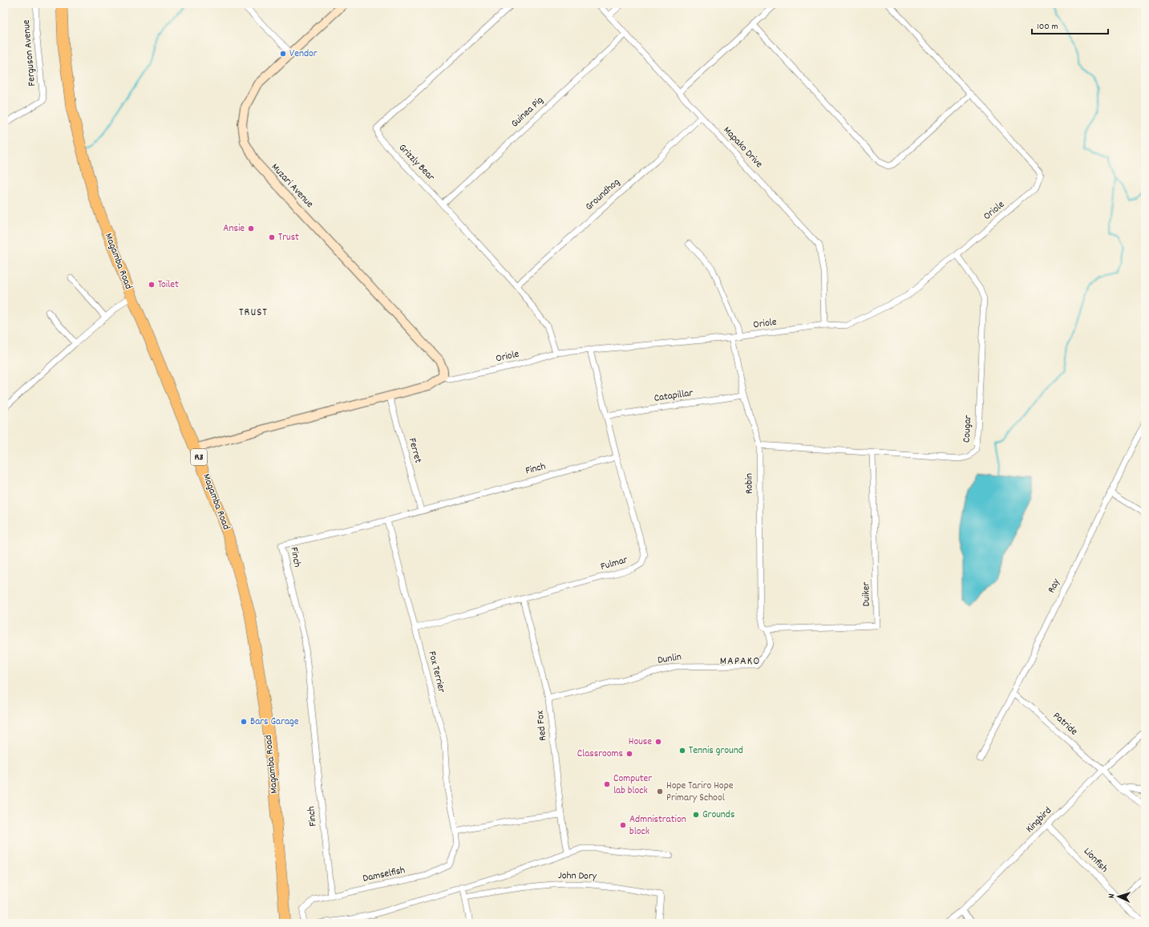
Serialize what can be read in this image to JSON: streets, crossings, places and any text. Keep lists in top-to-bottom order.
{
  "streets": {
    "highway": ["Magamba Road", "R3"],
    "street": [
      "Ferguson Avenue",
      "Guinea Pig",
      "Mapako Drive",
      "Grizzly Bear",
      "Muzari Avenue",
      "Groundhog",
      "Oriole",
      "Catapillar",
      "Cougar",
      "Ferret",
      "Finch",
      "Robin",
      "Fulmar",
      "Ray",
      "Duiker",
      "Dunlin",
      "Fox Terrier",
      "Patride",
      "Red Fox",
      "Kingbird",
      "Lionfish",
      "Damselfish",
      "John Dory"
    ]
  },
  "crossings": [
    ["Guinea Pig", "Mapako Drive"],
    ["Guinea Pig", "Grizzly Bear"],
    ["Mapako Drive", "Groundhog"],
    ["Mapako Drive", "Oriole"],
    ["Grizzly Bear", "Groundhog"],
    ["Grizzly Bear", "Oriole"],
    ["Muzari Avenue", "Oriole"],
    ["Oriole", "Cougar"],
    ["Oriole", "Robin"],
    ["Oriole", "Fulmar"],
    ["Catapillar", "Robin"],
    ["Catapillar", "Fulmar"],
    ["Cougar", "Robin"],
    ["Cougar", "Duiker"],
    ["Ferret", "Finch"],
    ["Finch", "Fulmar"],
    ["Finch", "Fox Terrier"],
    ["Finch", "Damselfish"],
    ["Robin", "Duiker"],
    ["Robin", "Dunlin"],
    ["Fulmar", "Fox Terrier"],
    ["Fulmar", "Red Fox"],
    ["Ray", "Patride"],
    ["Duiker", "Dunlin"],
    ["Dunlin", "Red Fox"],
    ["Fox Terrier", "Damselfish"],
    ["Patride", "Kingbird"],
    ["Kingbird", "Lionfish"]
  ],
  "districts": ["TRUST", "MAPAKO"],
  "places": [
    "Vendor",
    "Ansie",
    "Trust",
    "Toilet",
    "Bars Garage",
    "House",
    "Tennis ground",
    "Classrooms",
    "Computer lab block",
    "Hope Tariro Hope Primary School",
    "Grounds",
    "Admnistration block"
  ],
  "scale_bar": "100 m",
  "north": "left"
}
